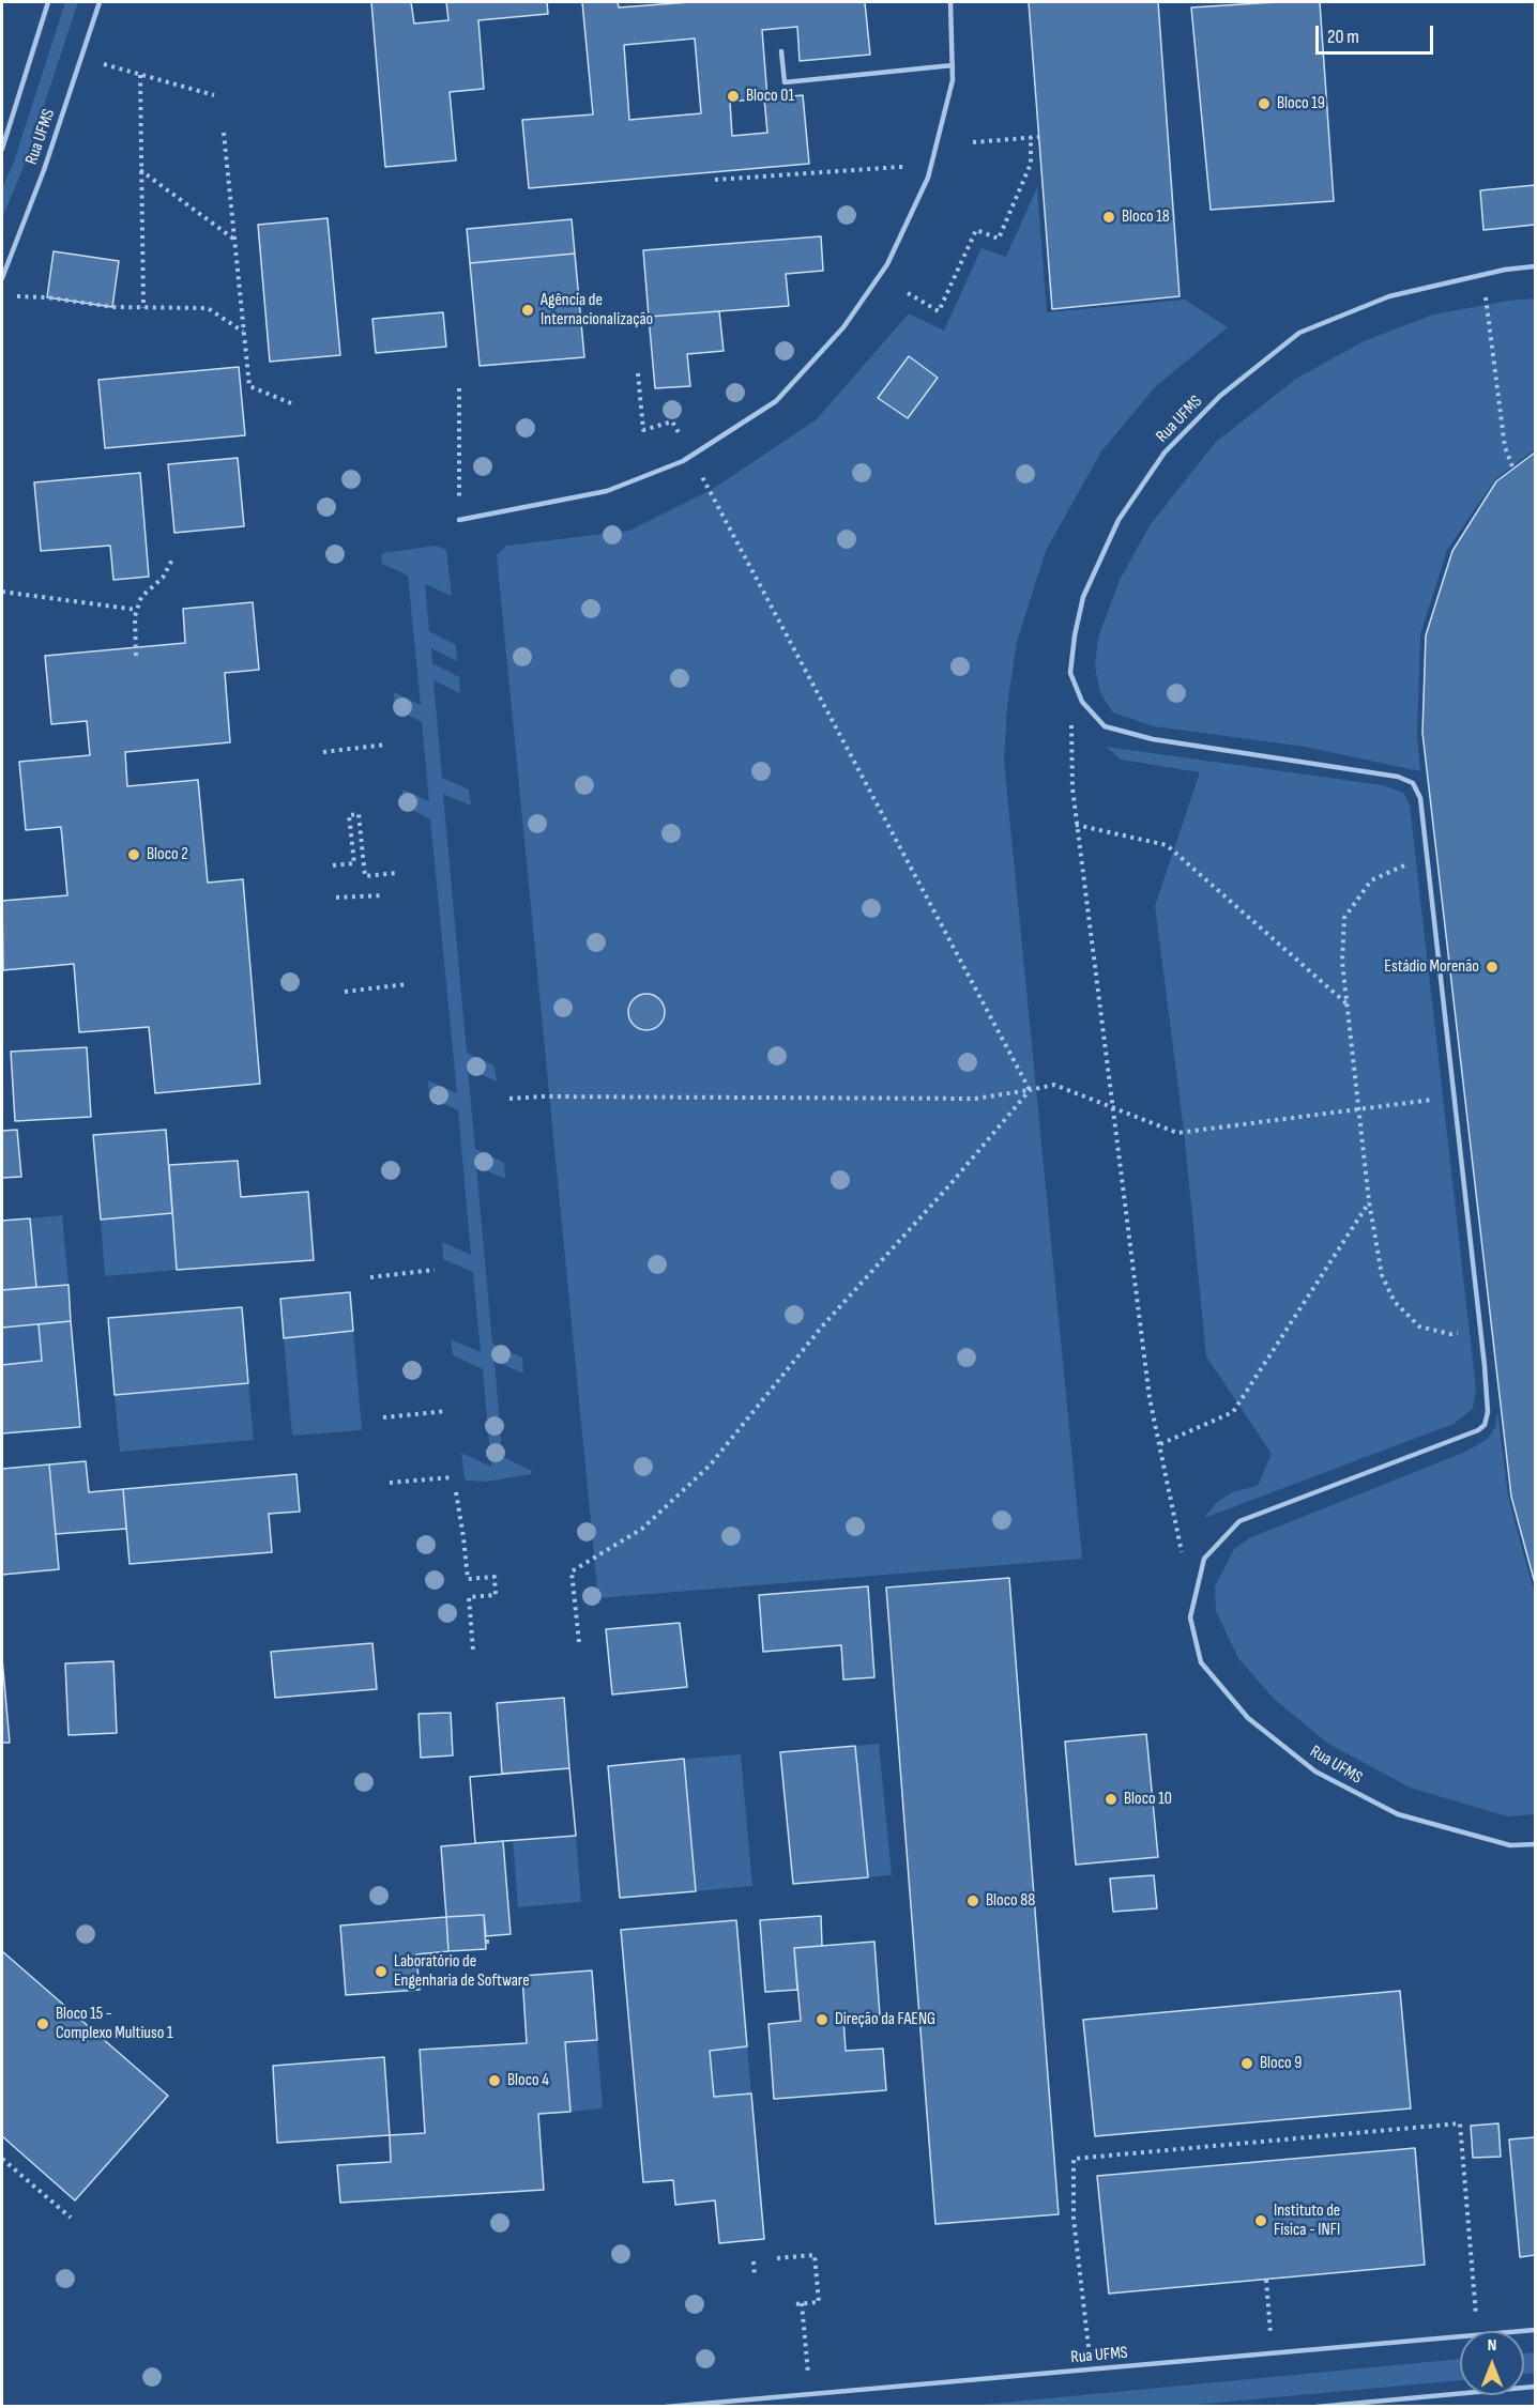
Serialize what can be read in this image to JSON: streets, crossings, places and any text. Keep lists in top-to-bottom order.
{
  "streets": {
    "lane": ["Rua UFMS"]
  },
  "places": [
    "Bloco 01",
    "Bloco 19",
    "Bloco 18",
    "Agência de Internacionalização",
    "Bloco 2",
    "Estádio Morenão",
    "Bloco 10",
    "Bloco 88",
    "Laboratório de Engenharia de Software",
    "Direção da FAENG",
    "Bloco 15 - Complexo Multiuso 1",
    "Bloco 9",
    "Bloco 4",
    "Instituto de Física - INFI"
  ],
  "scale_bar": "20 m",
  "north": "top"
}
